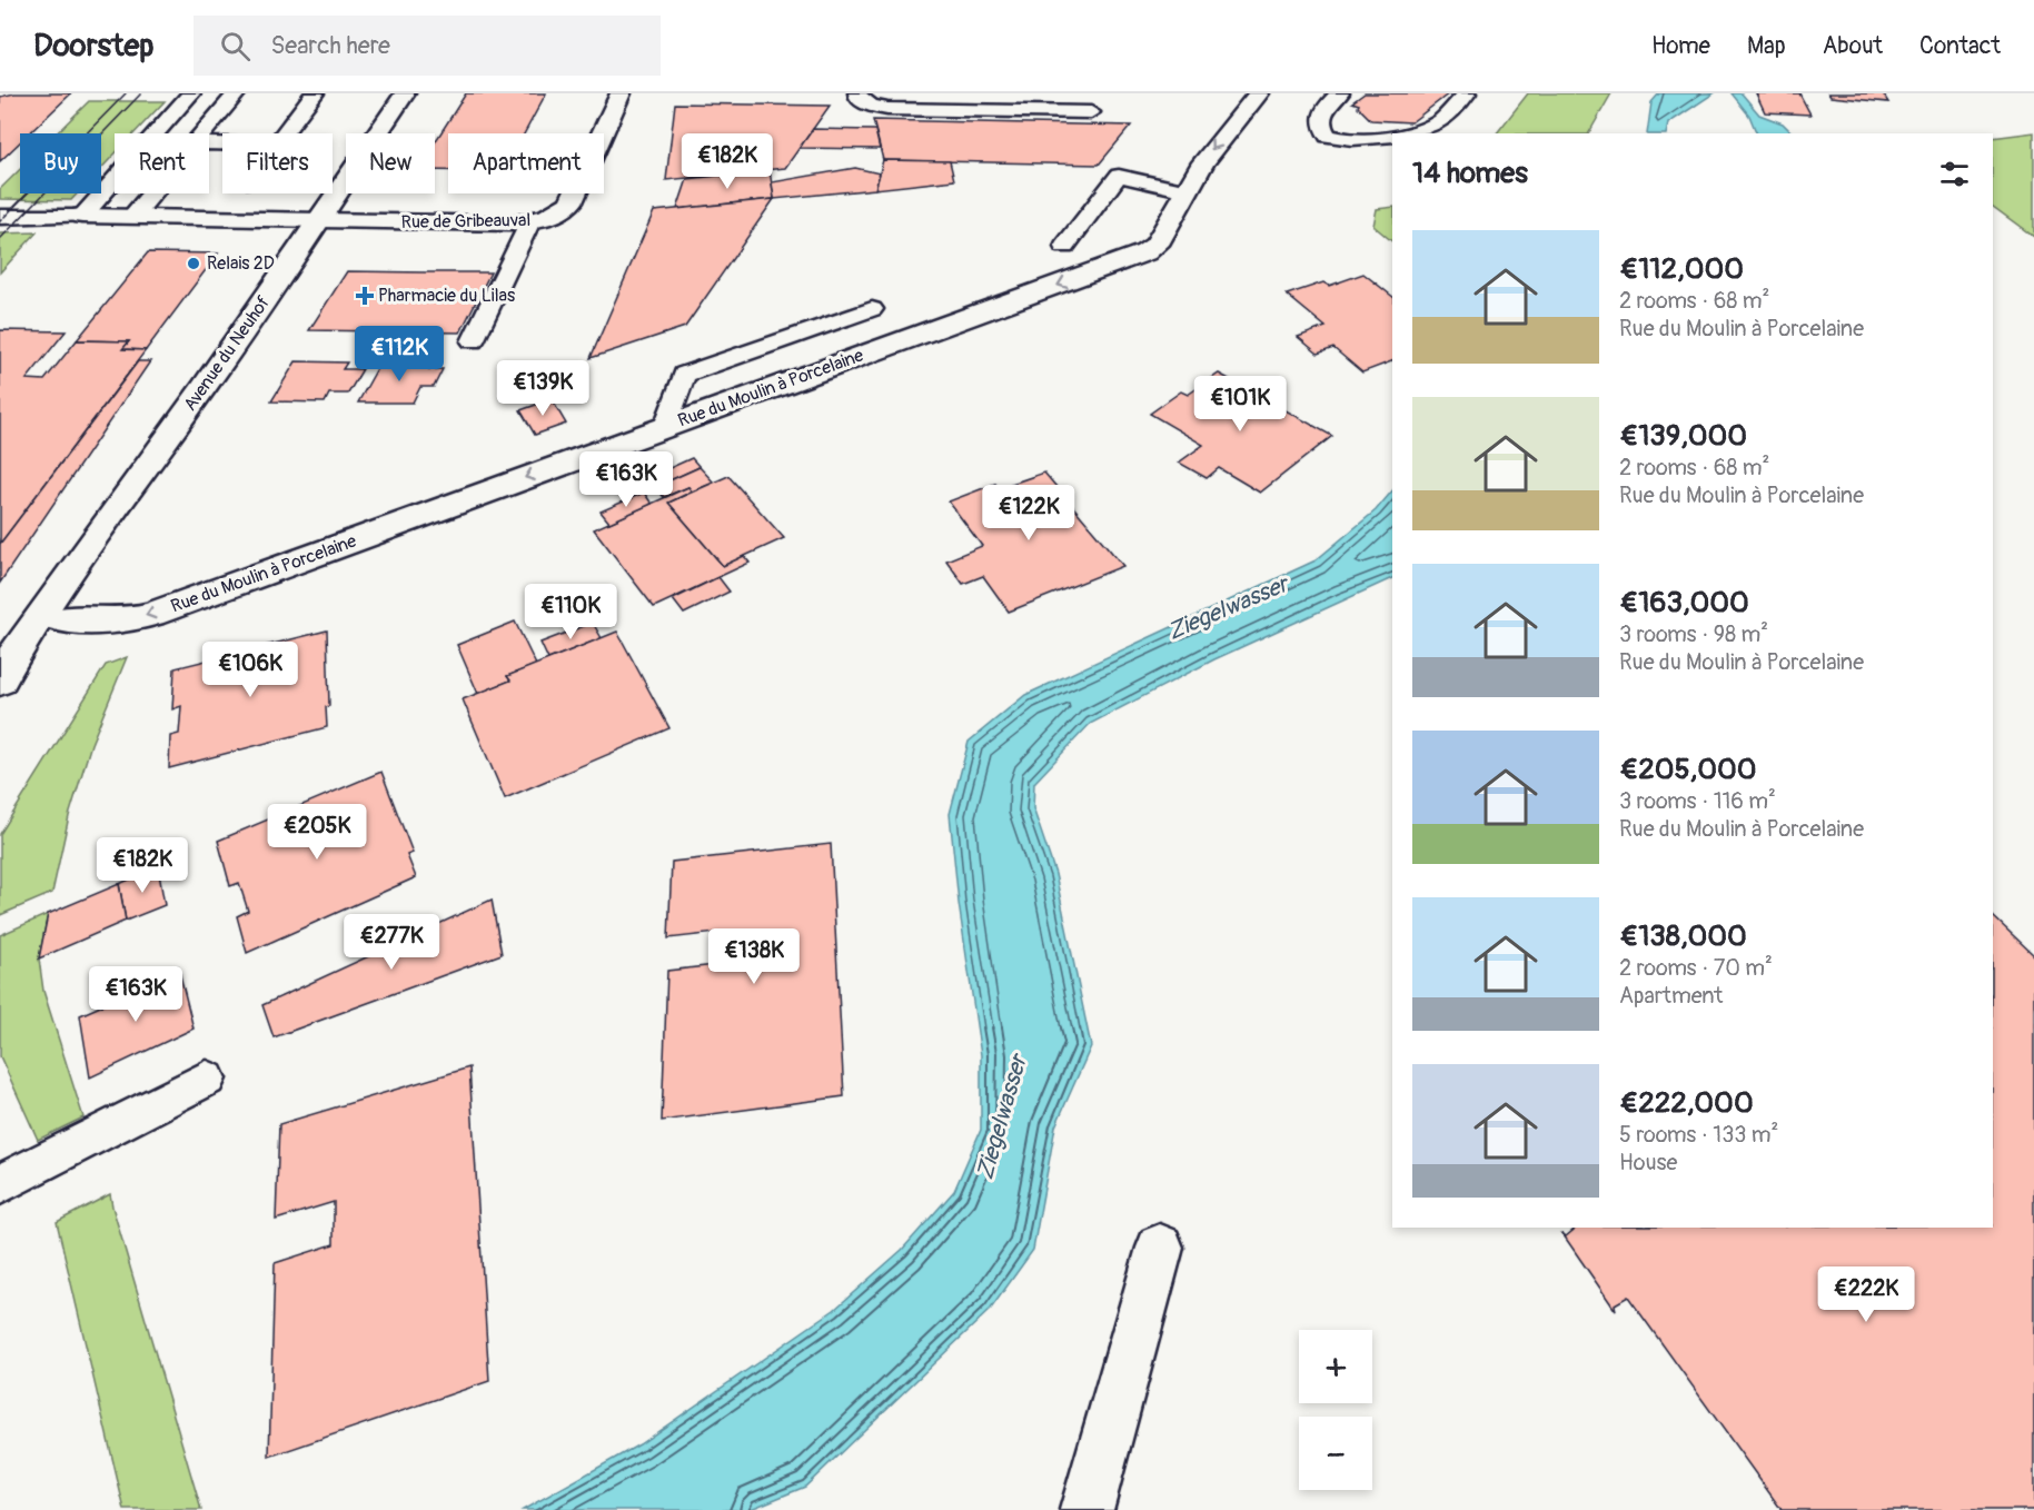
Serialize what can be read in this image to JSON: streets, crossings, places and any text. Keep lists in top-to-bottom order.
{
  "streets": {
    "street": ["Rue de Gribeauval", "Avenue du Neuhof", "Rue du Moulin à Porcelaine"]
  },
  "crossings": [
    ["Rue de Gribeauval", "Avenue du Neuhof"],
    ["Avenue du Neuhof", "Rue du Moulin à Porcelaine"]
  ],
  "one_way": ["Rue du Moulin à Porcelaine"],
  "water": ["Ziegelwasser"],
  "places": {
    "other": ["Relais 2D"],
    "health": ["Pharmacie du Lilas"]
  },
  "page": {
    "header": "Doorstep",
    "search": "Search here",
    "nav": [
      "Home",
      "Map",
      "About",
      "Contact"
    ],
    "price": [
      "€182K",
      "€112K",
      "€139K",
      "€101K",
      "€163K",
      "€122K",
      "€110K",
      "€106K",
      "€205K",
      "€182K",
      "€277K",
      "€138K",
      "€163K",
      "€222K"
    ],
    "chip": [
      "Buy",
      "Rent",
      "Filters",
      "New",
      "Apartment"
    ],
    "heading": "14 homes",
    "list": [
      {
        "name": "€112,000",
        "note": "2 rooms · 68 m² · Rue du Moulin à Porcelaine"
      },
      {
        "name": "€139,000",
        "note": "2 rooms · 68 m² · Rue du Moulin à Porcelaine"
      },
      {
        "name": "€163,000",
        "note": "3 rooms · 98 m² · Rue du Moulin à Porcelaine"
      },
      {
        "name": "€205,000",
        "note": "3 rooms · 116 m² · Rue du Moulin à Porcelaine"
      },
      {
        "name": "€138,000",
        "note": "2 rooms · 70 m² · Apartment"
      },
      {
        "name": "€222,000",
        "note": "5 rooms · 133 m² · House"
      }
    ],
    "map_buttons": ["+", "−"]
  }
}
